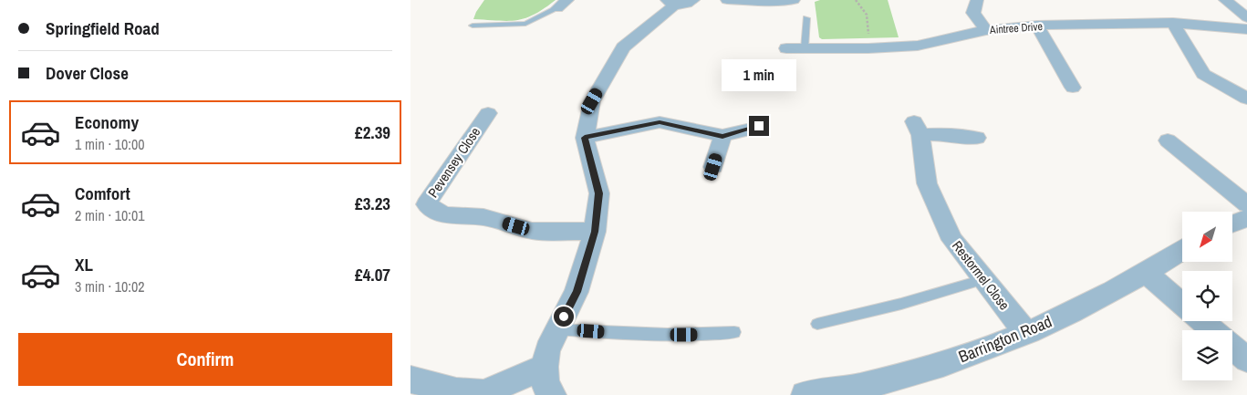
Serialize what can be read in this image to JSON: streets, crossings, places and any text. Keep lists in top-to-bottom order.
{
  "streets": {
    "street": [
      "Aintree Drive",
      "Pevensey Close",
      "Restormel Close",
      "Barrington Road"
    ]
  },
  "crossings": [
    ["Restormel Close", "Barrington Road"]
  ],
  "north": "bottom left",
  "page": {
    "banner": ["Springfield Road", "Dover Close"],
    "bubble": "1 min",
    "list": [
      {
        "name": "Economy",
        "note": "1 min · 10:00",
        "value": "£2.39"
      },
      {
        "name": "Comfort",
        "note": "2 min · 10:01",
        "value": "£3.23"
      },
      {
        "name": "XL",
        "note": "3 min · 10:02",
        "value": "£4.07"
      }
    ],
    "buttons": "Confirm"
  }
}
